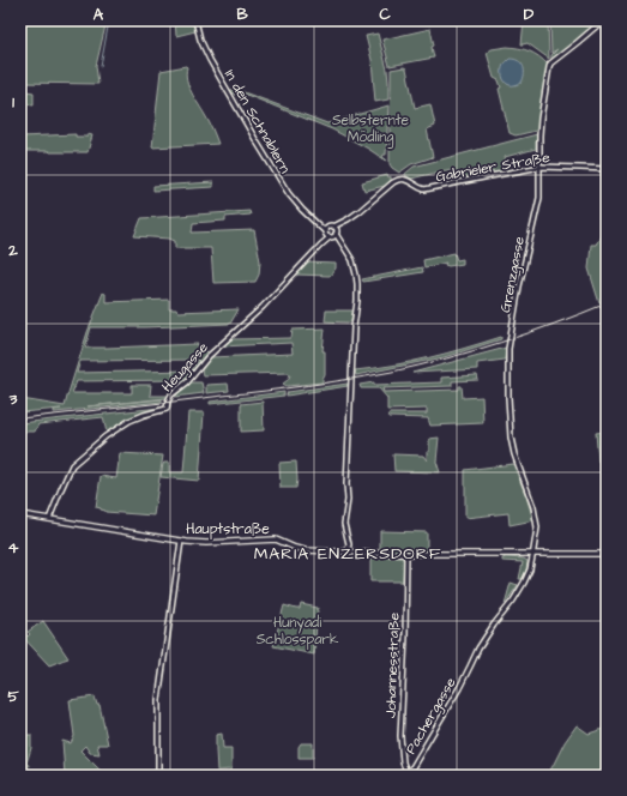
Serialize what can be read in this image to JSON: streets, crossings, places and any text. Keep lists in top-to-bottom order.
{
  "streets": {
    "main road": ["Hauptstraße"],
    "street": [
      "In den Schnablern",
      "Gabrieler Straße",
      "Grenzgasse",
      "Heugasse",
      "Johannesstraße",
      "Pachergasse"
    ]
  },
  "crossings": [
    ["In den Schnablern", "Gabrieler Straße"],
    ["In den Schnablern", "Heugasse"],
    ["Gabrieler Straße", "Grenzgasse"],
    ["Gabrieler Straße", "Heugasse"],
    ["Grenzgasse", "Hauptstraße"],
    ["Grenzgasse", "Pachergasse"],
    ["Heugasse", "Hauptstraße"],
    ["Hauptstraße", "Johannesstraße"],
    ["Johannesstraße", "Pachergasse"]
  ],
  "districts": ["MARIA ENZERSDORF"],
  "parks": ["Selbsternte Mödling", "Hunyadi Schlosspark"],
  "grid": {
    "columns": [
      "A",
      "B",
      "C",
      "D"
    ],
    "rows": [
      "1",
      "2",
      "3",
      "4",
      "5"
    ]
  }
}
